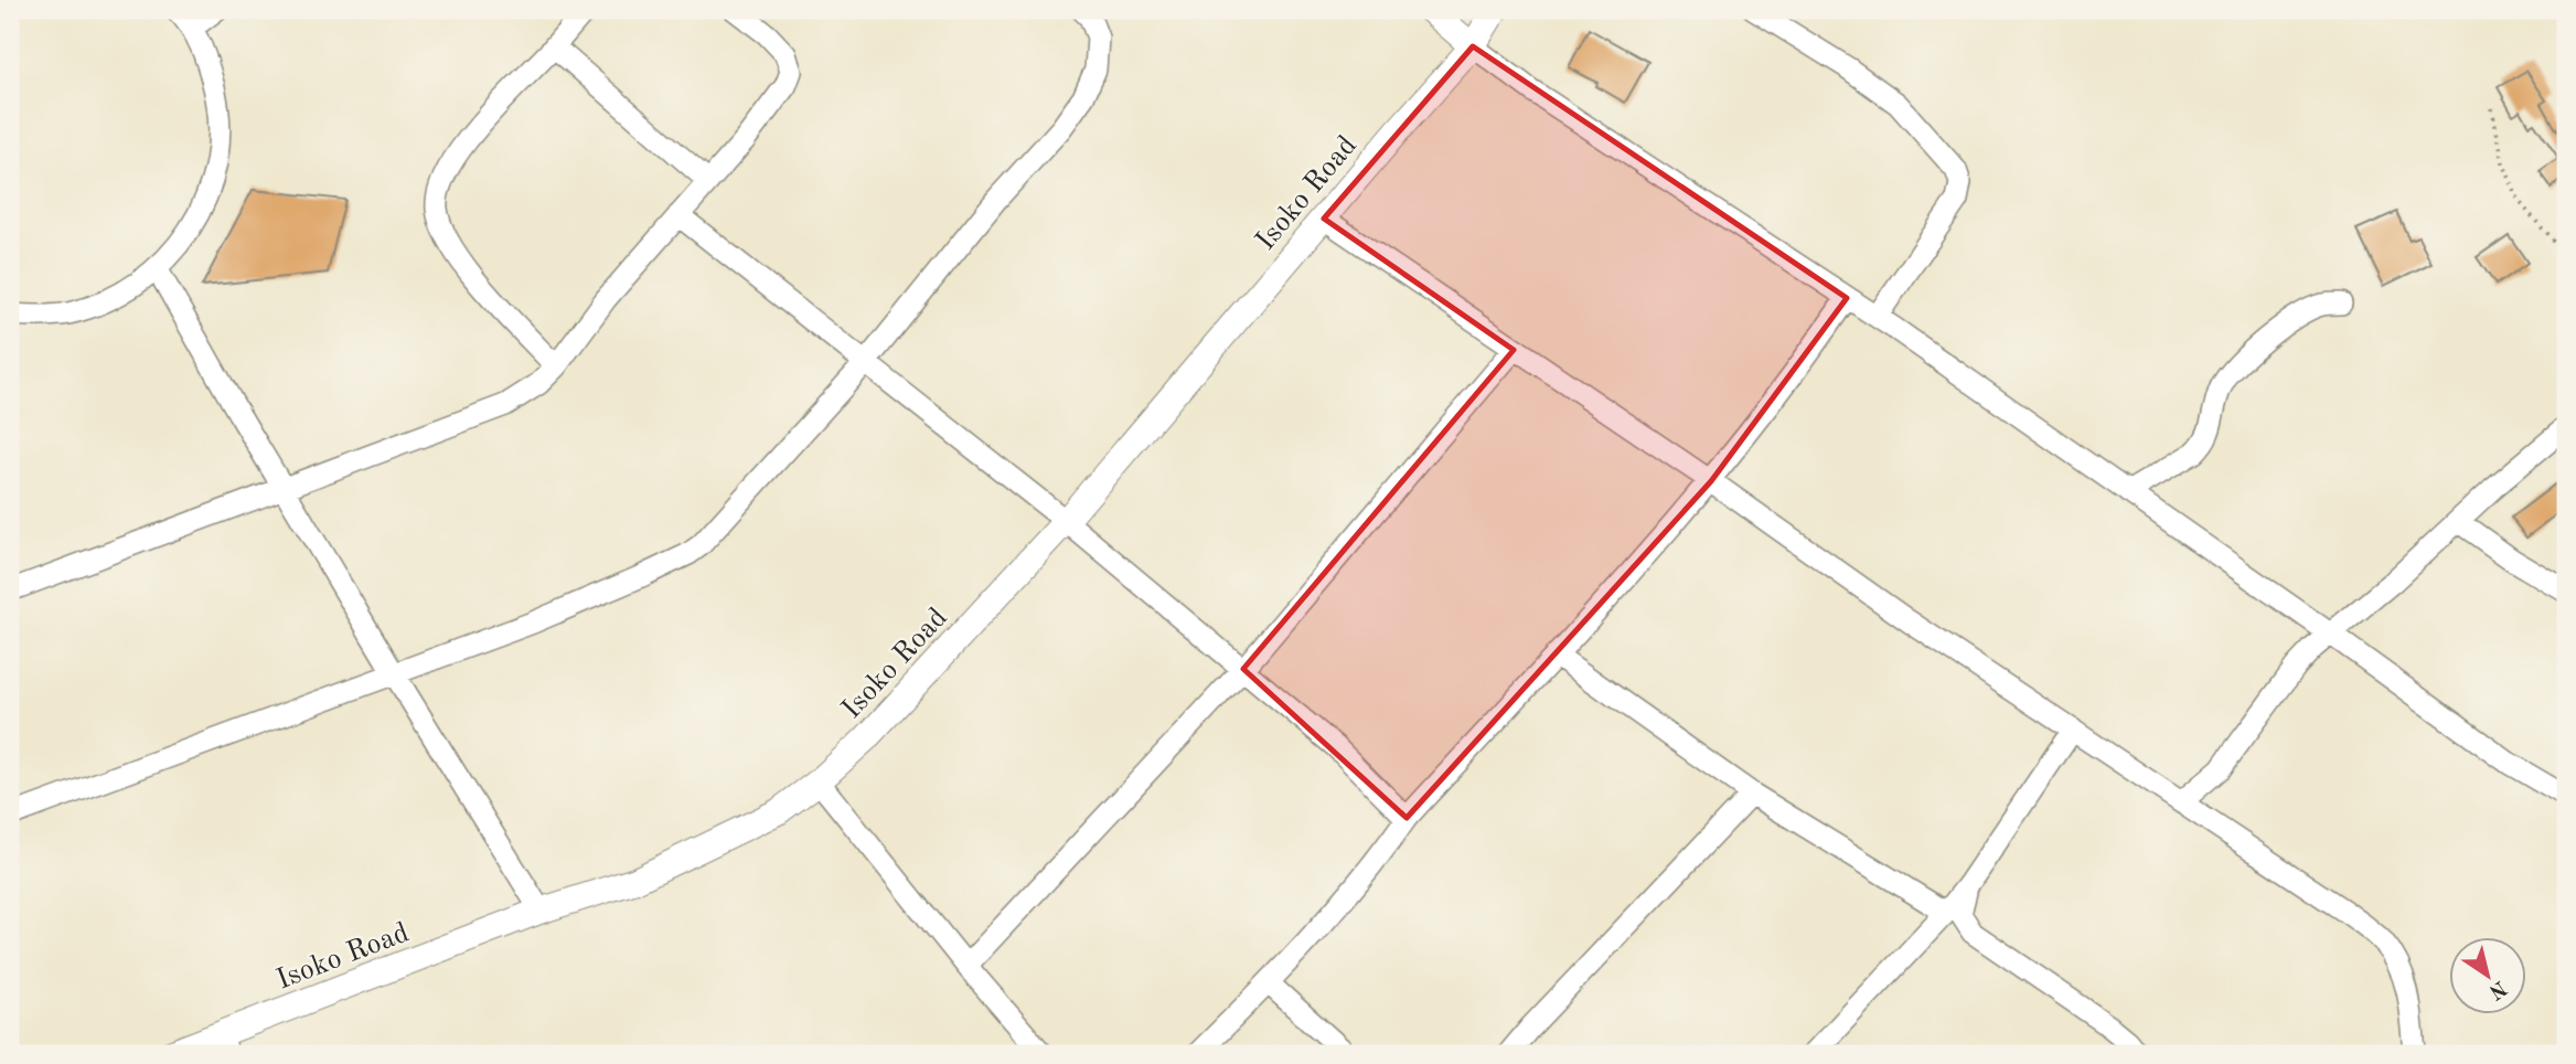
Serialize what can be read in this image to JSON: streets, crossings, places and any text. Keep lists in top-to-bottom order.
{
  "streets": {
    "street": ["Isoko Road"]
  },
  "north": "bottom right"
}
